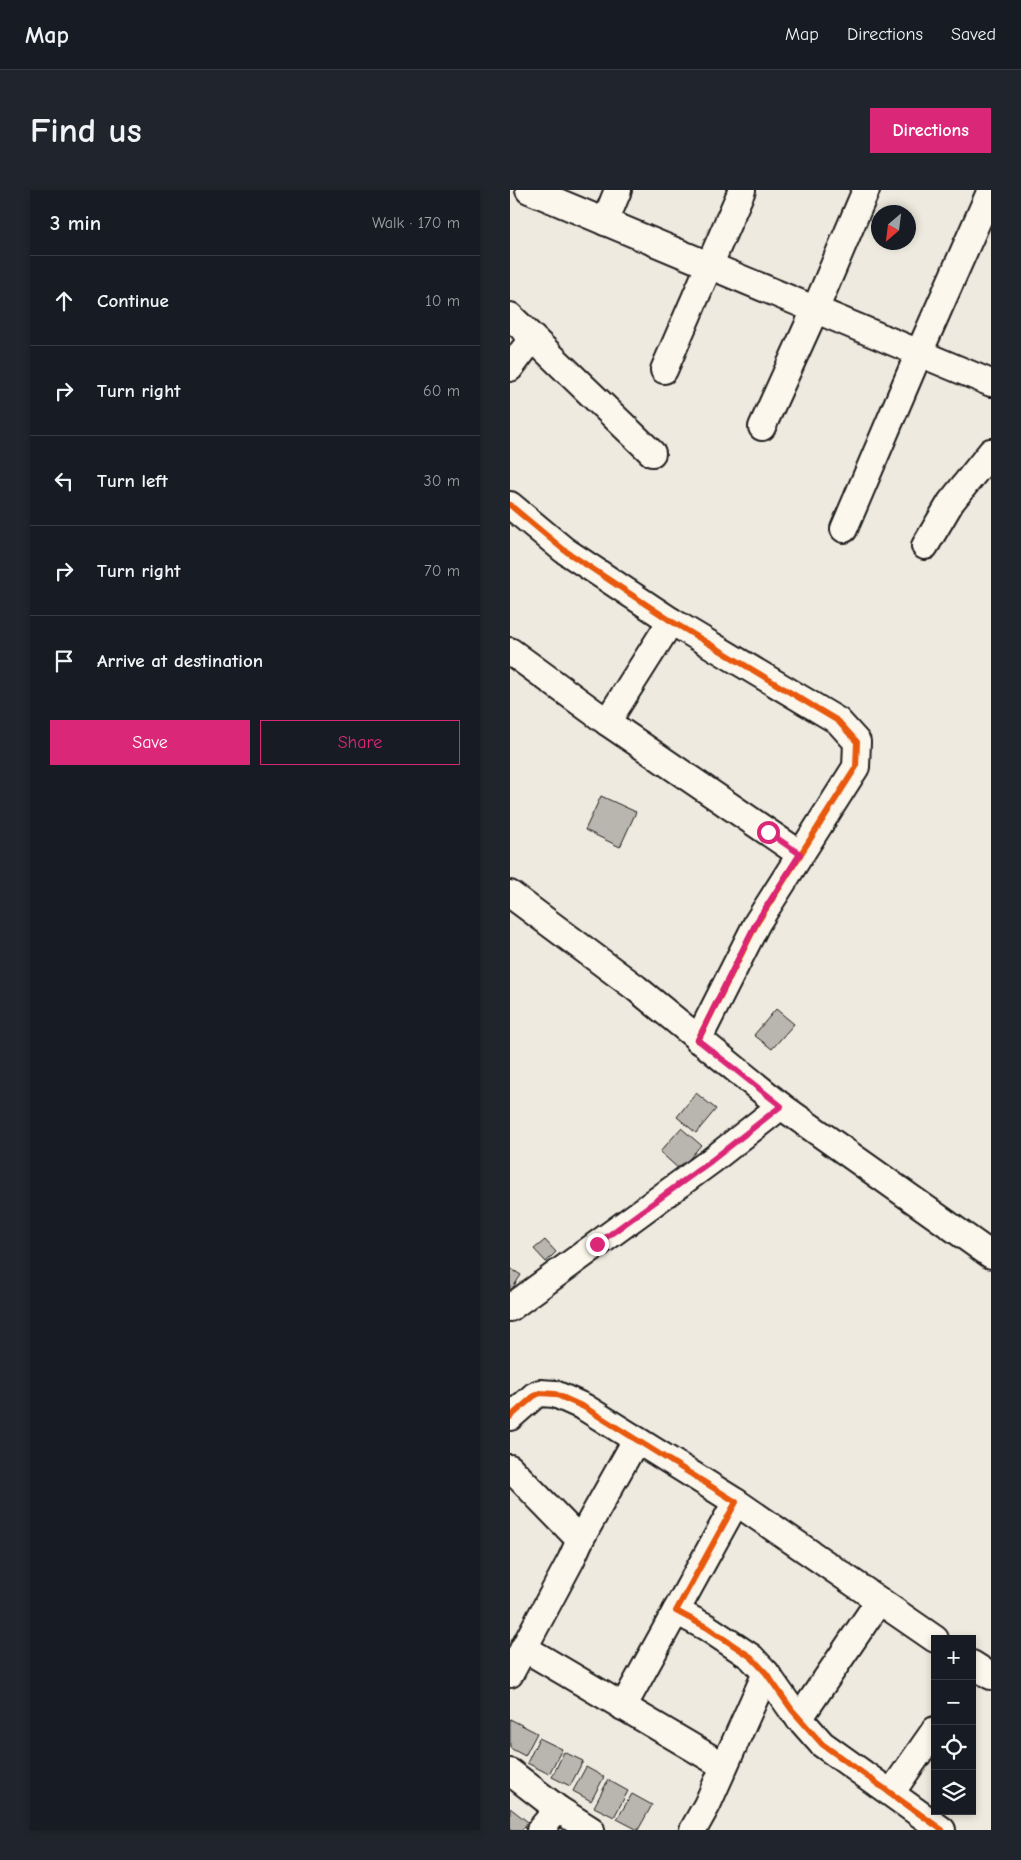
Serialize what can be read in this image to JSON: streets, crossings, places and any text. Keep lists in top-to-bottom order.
{
  "north": "bottom left",
  "page": {
    "header": "Map",
    "nav": ["Map", "Directions", "Saved"],
    "buttons": [
      "Directions",
      ["Save", "Share"]
    ],
    "title": "Find us",
    "heading": ["3 min", "Walk · 170 m"],
    "list": [
      ["Continue", "10 m"],
      ["Turn right", "60 m"],
      ["Turn left", "30 m"],
      ["Turn right", "70 m"],
      "Arrive at destination"
    ],
    "map_buttons": ["+", "−"]
  }
}
